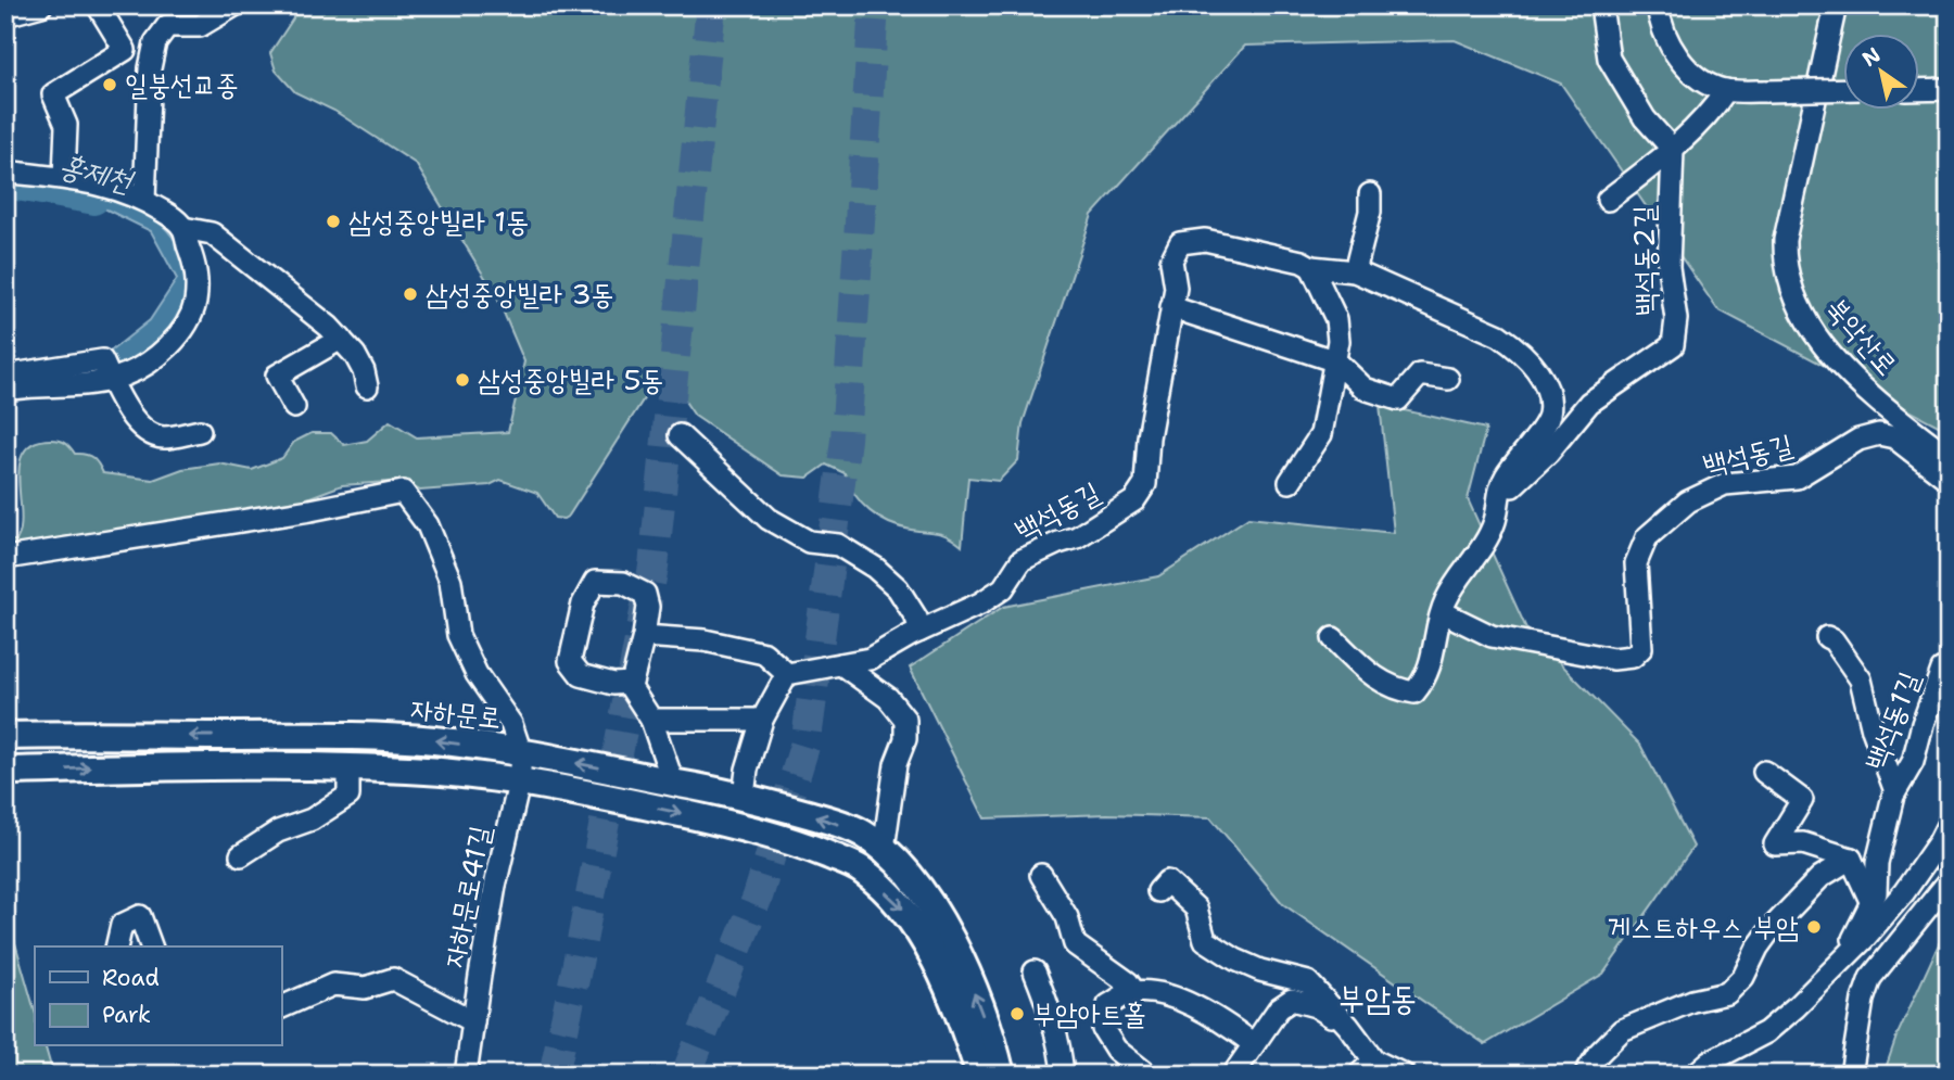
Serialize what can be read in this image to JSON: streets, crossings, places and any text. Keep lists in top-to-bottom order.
{
  "streets": {
    "main road": ["자하문로"],
    "street": [
      "백석동2길",
      "북악산로",
      "백석동길",
      "백석동1길",
      "자하문로41길"
    ]
  },
  "crossings": [
    ["백석동2길", "백석동길"],
    ["자하문로", "자하문로41길"]
  ],
  "districts": ["부암동"],
  "water": ["홍제천"],
  "places": [
    "일붕선교종",
    "삼성중앙빌라 1동",
    "삼성중앙빌라 3동",
    "삼성중앙빌라 5동",
    "게스트하우스 부암",
    "부암아트홀"
  ],
  "legend": ["Road", "Park"],
  "north": "top left"
}
